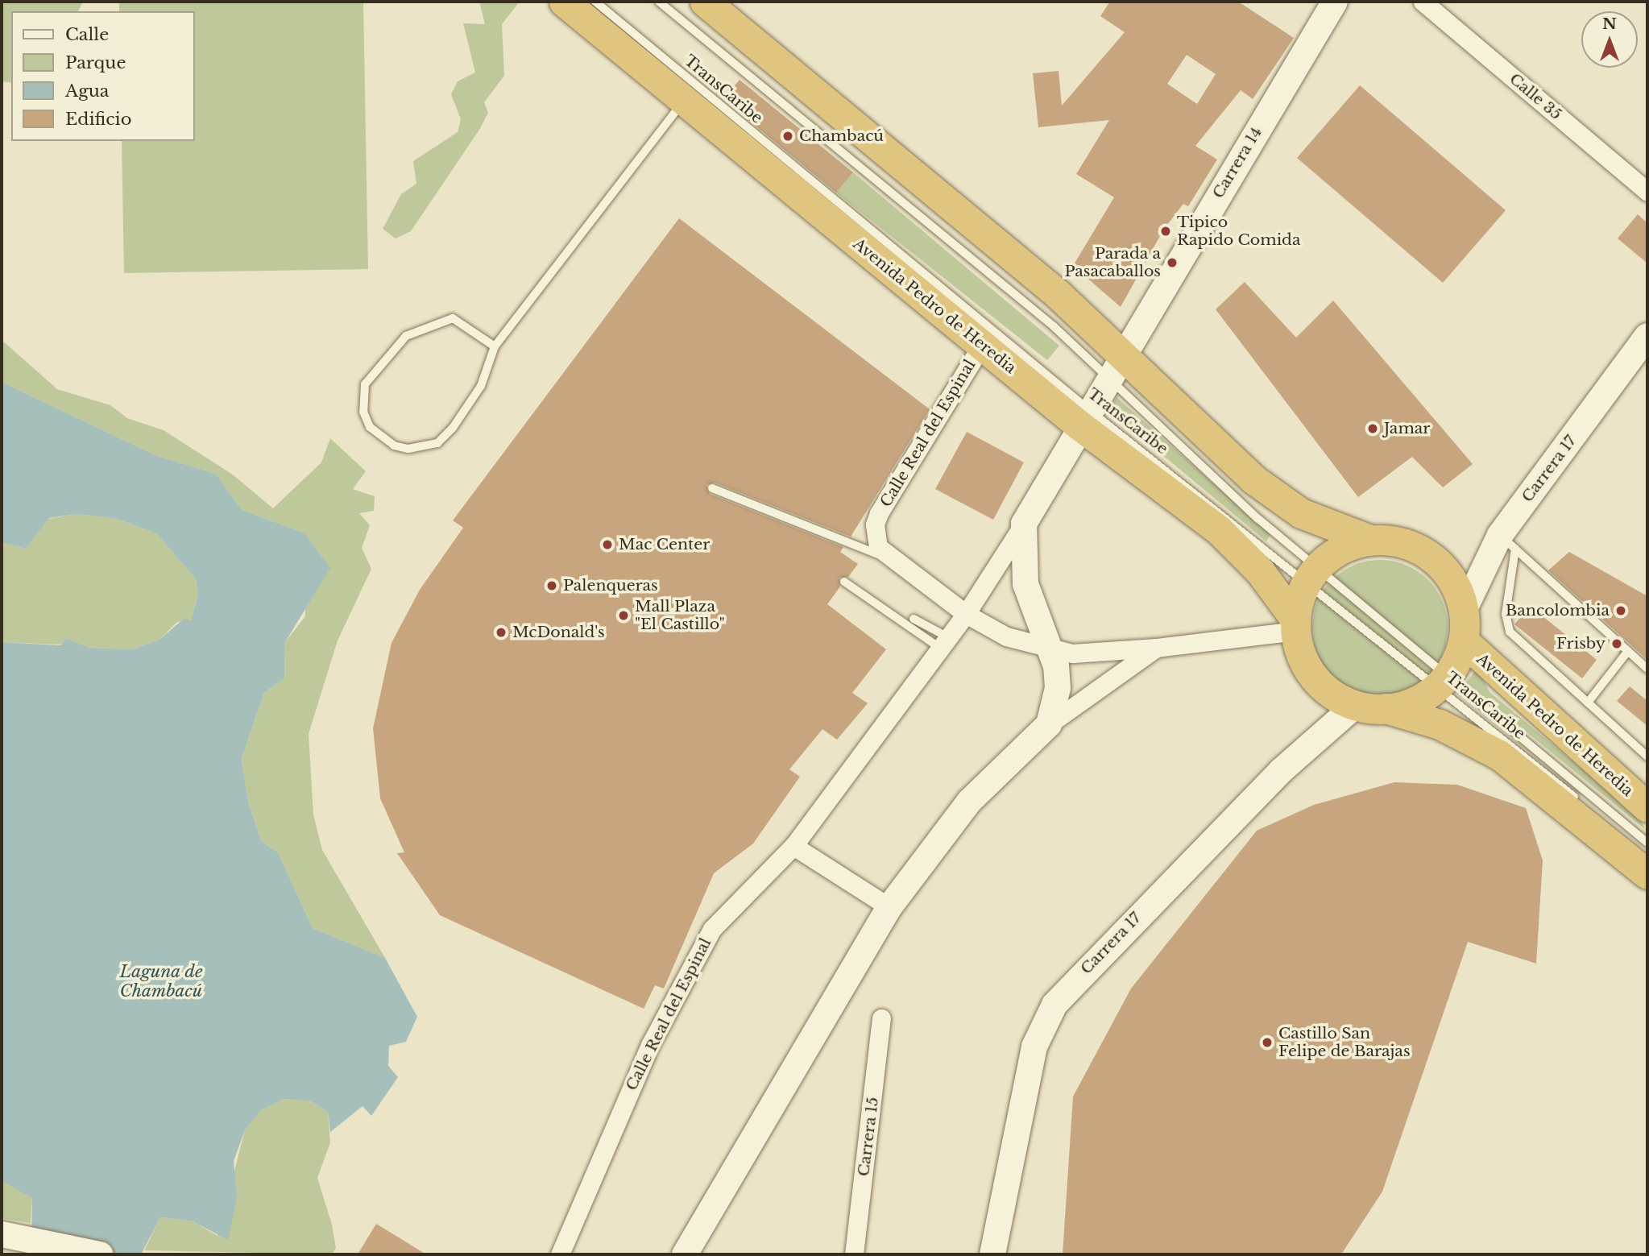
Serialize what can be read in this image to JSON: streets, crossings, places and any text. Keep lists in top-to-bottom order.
{
  "streets": {
    "highway": ["Avenida Pedro de Heredia"],
    "main road": ["Carrera 14", "Calle Real del Espinal", "Carrera 17"],
    "street": ["Calle 35", "Carrera 15"],
    "lane": ["TransCaribe"]
  },
  "crossings": [
    ["TransCaribe", "Carrera 14"],
    ["TransCaribe", "Avenida Pedro de Heredia"],
    ["TransCaribe", "Calle Real del Espinal"],
    ["TransCaribe", "Carrera 17"],
    ["Carrera 14", "Calle Real del Espinal"],
    ["Avenida Pedro de Heredia", "Calle Real del Espinal"],
    ["Avenida Pedro de Heredia", "Carrera 17"]
  ],
  "water": ["Laguna de Chambacú"],
  "places": [
    "Chambacú",
    "Tipico Rapido Comida",
    "Parada a Pasacaballos",
    "Jamar",
    "Mac Center",
    "Palenqueras",
    "Bancolombia",
    "Mall Plaza \"El Castillo\"",
    "McDonald's",
    "Frisby",
    "Castillo San Felipe de Barajas"
  ],
  "legend": [
    "Calle",
    "Parque",
    "Agua",
    "Edificio"
  ],
  "north": "top"
}
